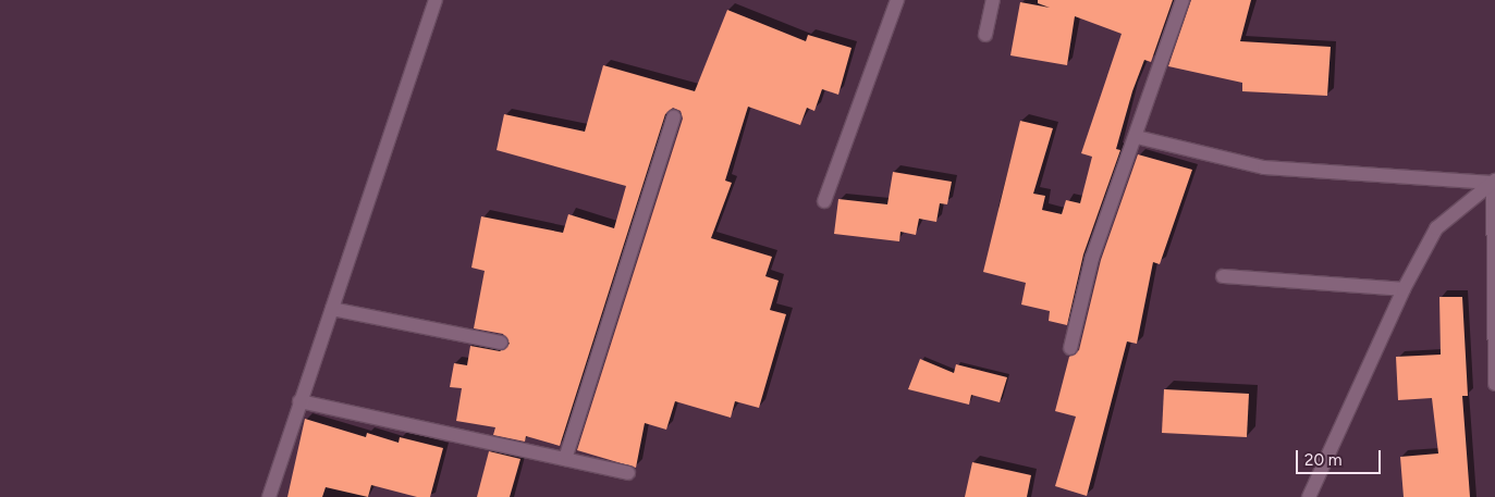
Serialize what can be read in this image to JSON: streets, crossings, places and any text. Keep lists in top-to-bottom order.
{
  "scale_bar": "20 m"
}
